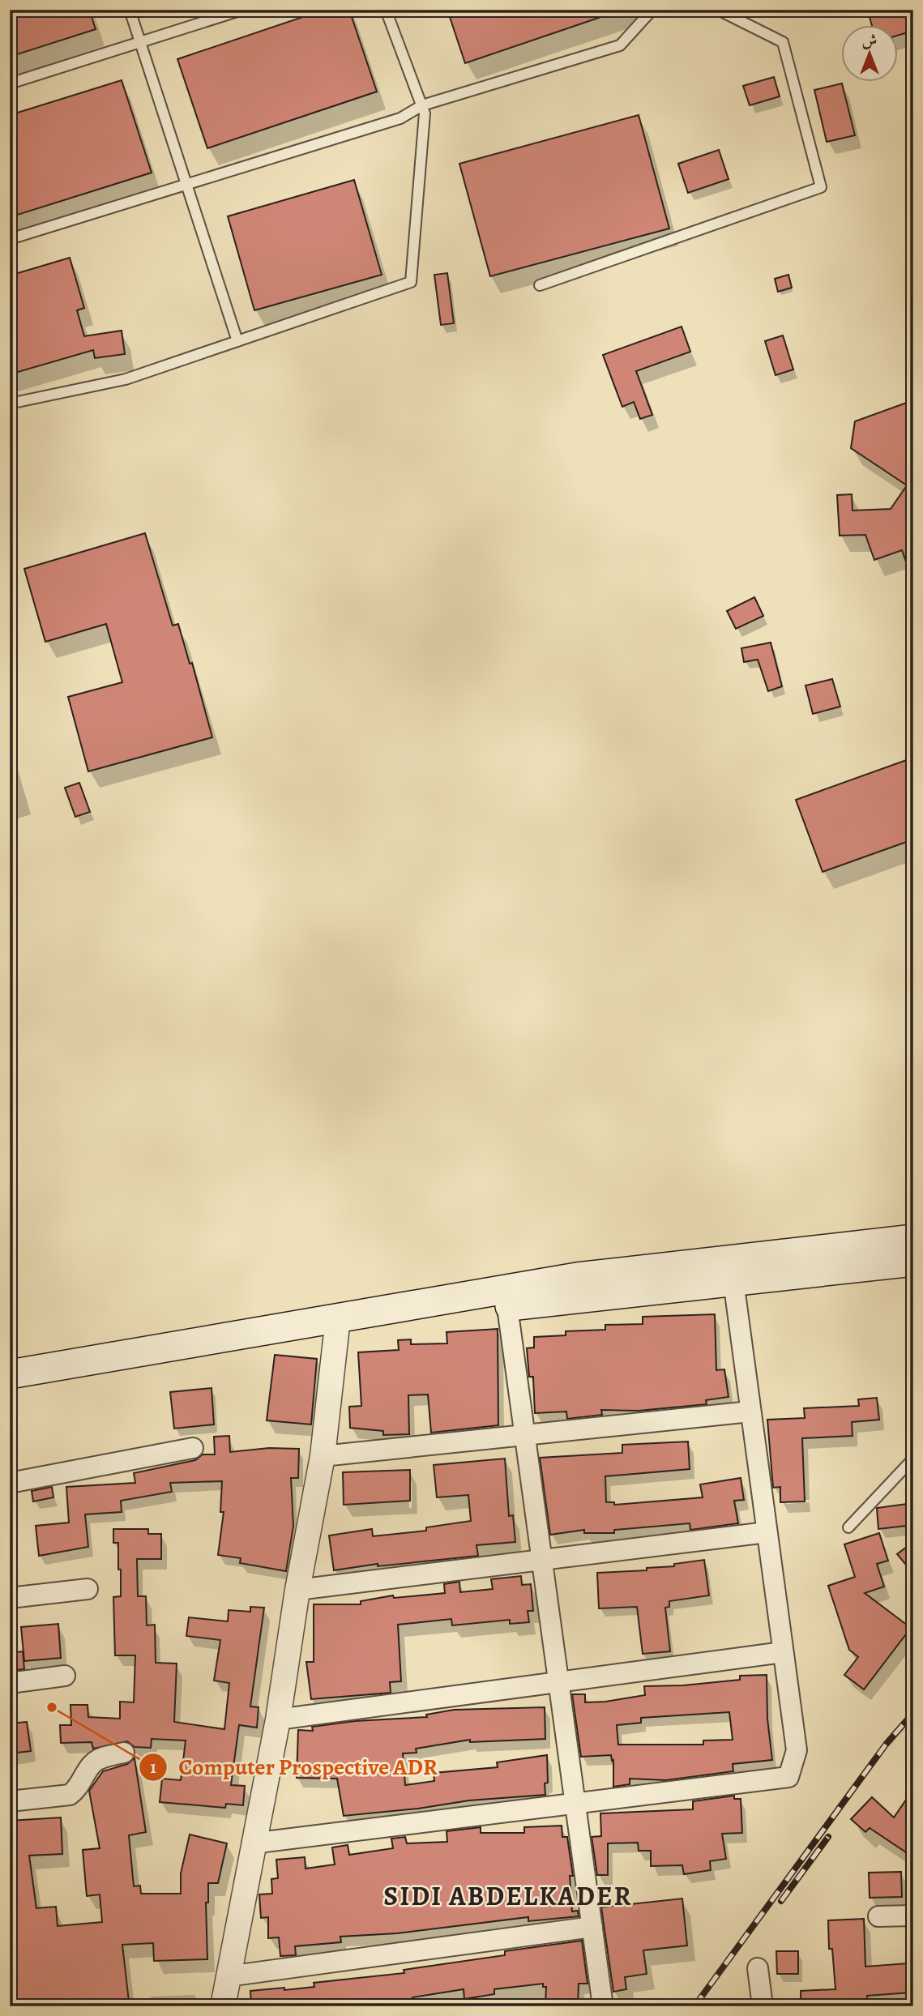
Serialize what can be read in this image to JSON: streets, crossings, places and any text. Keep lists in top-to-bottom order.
{
  "districts": ["SIDI ABDELKADER"],
  "places": ["Computer Prospective ADR"],
  "north": "top"
}
